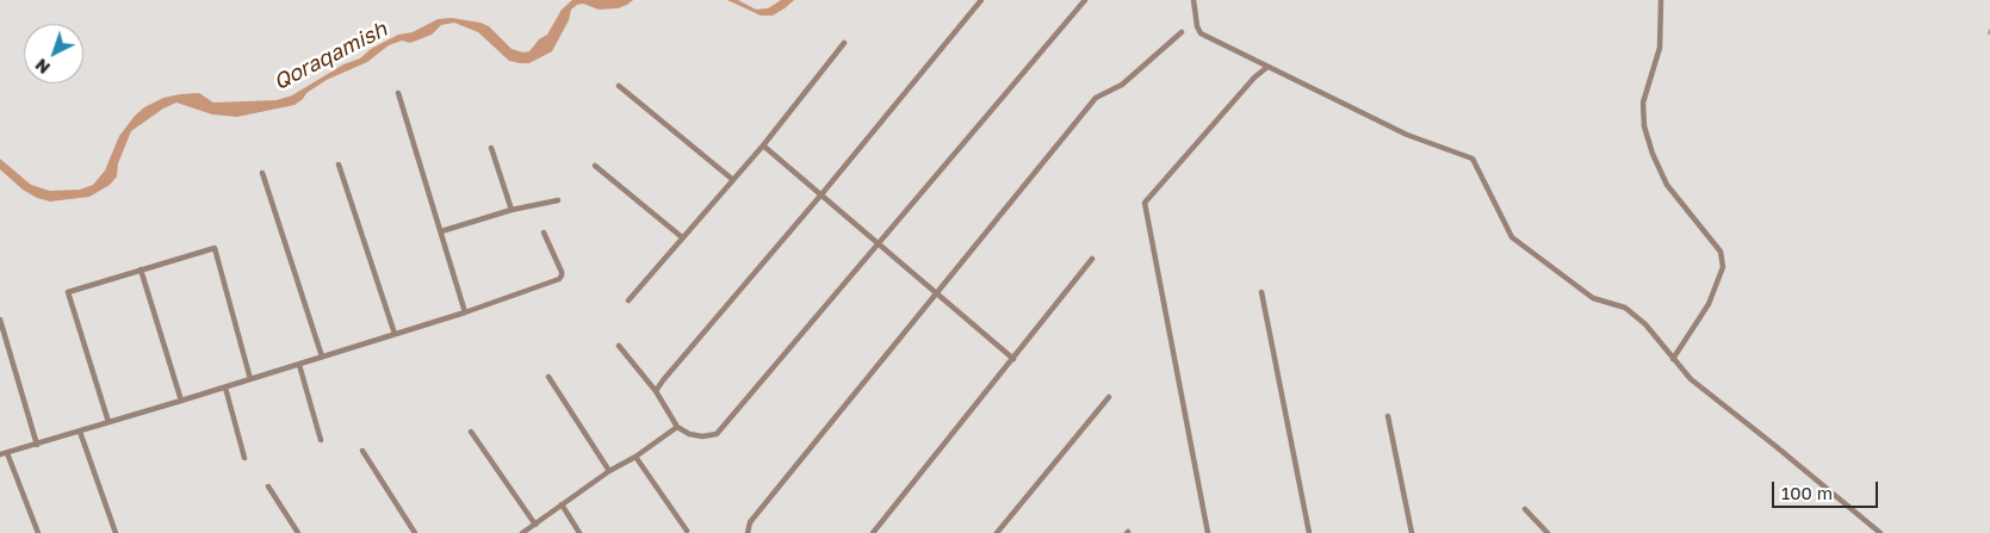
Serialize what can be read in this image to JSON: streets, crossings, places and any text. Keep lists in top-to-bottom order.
{
  "water": ["Qoraqamish"],
  "scale_bar": "100 m",
  "north": "bottom left"
}
